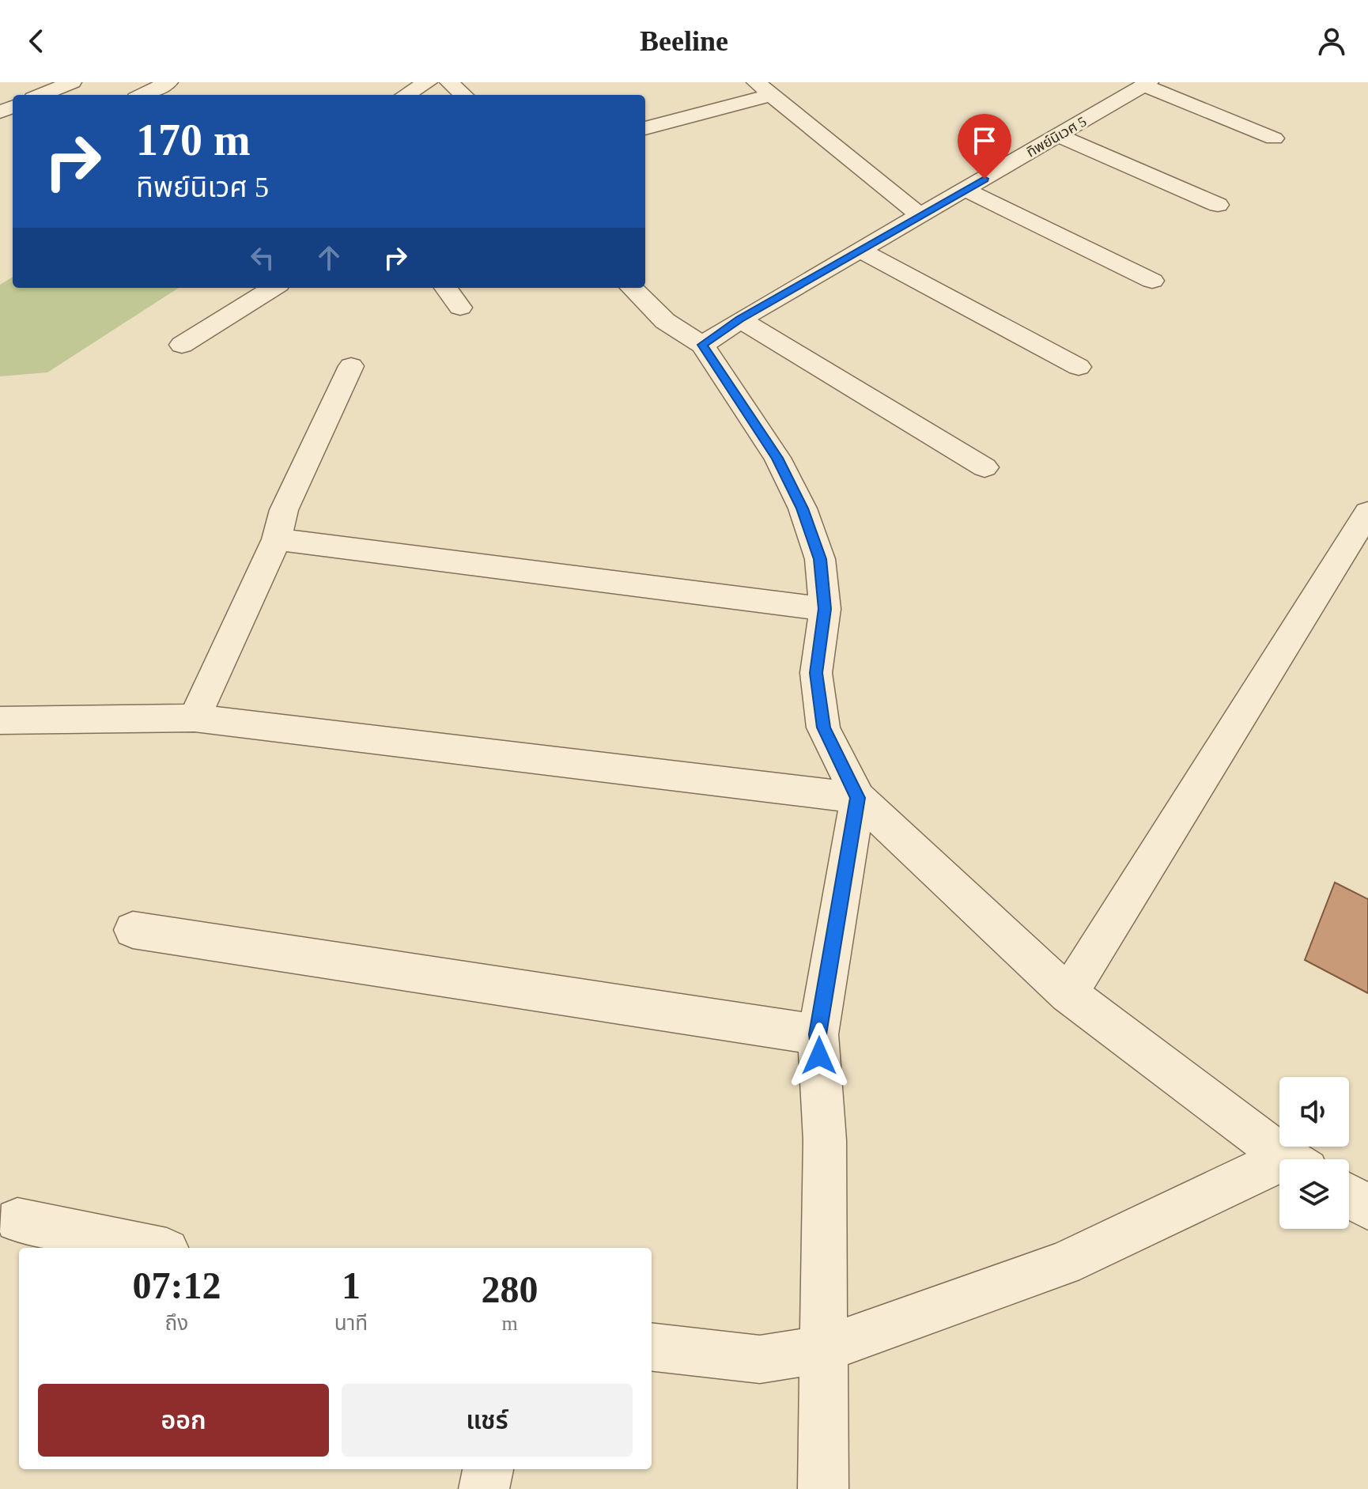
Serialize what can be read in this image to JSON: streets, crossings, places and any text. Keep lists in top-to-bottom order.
{
  "streets": {
    "street": ["ทิพย์นิเวศ 5"]
  },
  "page": {
    "header": "Beeline",
    "turn": ["170 m", "ทิพย์นิเวศ 5"],
    "eta": [
      "07:12",
      "ถึง",
      "1",
      "นาที",
      "280",
      "m"
    ],
    "buttons": ["ออก", "แชร์"]
  }
}
